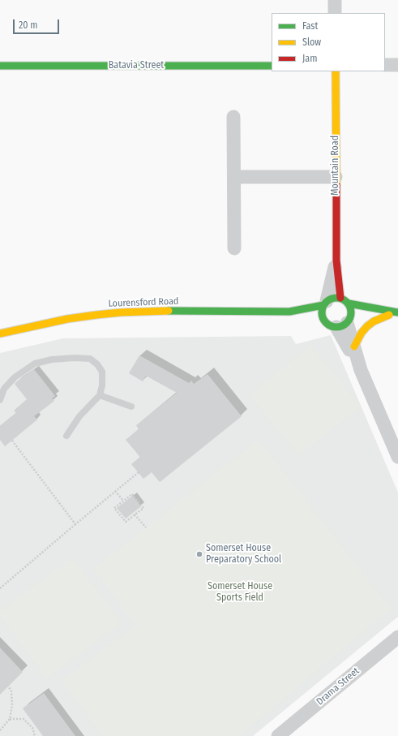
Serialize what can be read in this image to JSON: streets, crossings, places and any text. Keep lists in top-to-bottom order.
{
  "streets": {
    "street": [
      "Batavia Street",
      "Mountain Road",
      "Lourensford Road",
      "Drama Street"
    ]
  },
  "crossings": [
    ["Mountain Road", "Lourensford Road"]
  ],
  "parks": ["Somerset House Sports Field"],
  "places": ["Somerset House Preparatory School"],
  "legend": ["Fast", "Slow", "Jam"],
  "scale_bar": "20 m"
}
